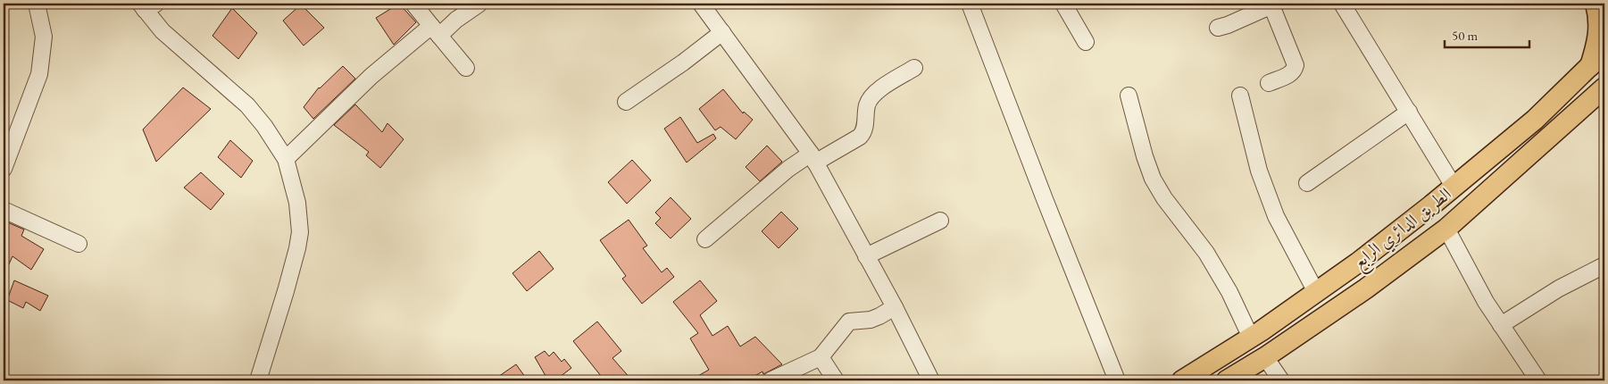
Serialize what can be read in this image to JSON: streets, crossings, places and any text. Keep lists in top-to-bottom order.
{
  "streets": {
    "main road": ["الطريق الدائري الرابع"]
  },
  "scale_bar": "50 m"
}
